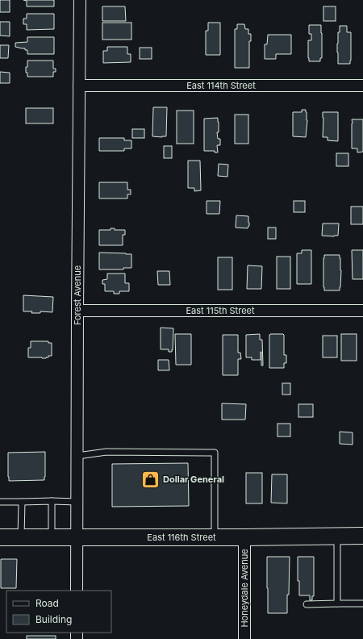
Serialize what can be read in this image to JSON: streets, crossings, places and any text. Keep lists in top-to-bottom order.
{
  "streets": {
    "main road": ["East 116th Street"],
    "street": [
      "East 114th Street",
      "Forest Avenue",
      "East 115th Street",
      "Honeydale Avenue"
    ]
  },
  "crossings": [
    ["East 114th Street", "Forest Avenue"],
    ["Forest Avenue", "East 115th Street"],
    ["Forest Avenue", "East 116th Street"],
    ["East 116th Street", "Honeydale Avenue"]
  ],
  "places": {
    "shop": ["Dollar General"]
  },
  "legend": ["Road", "Building"]
}
